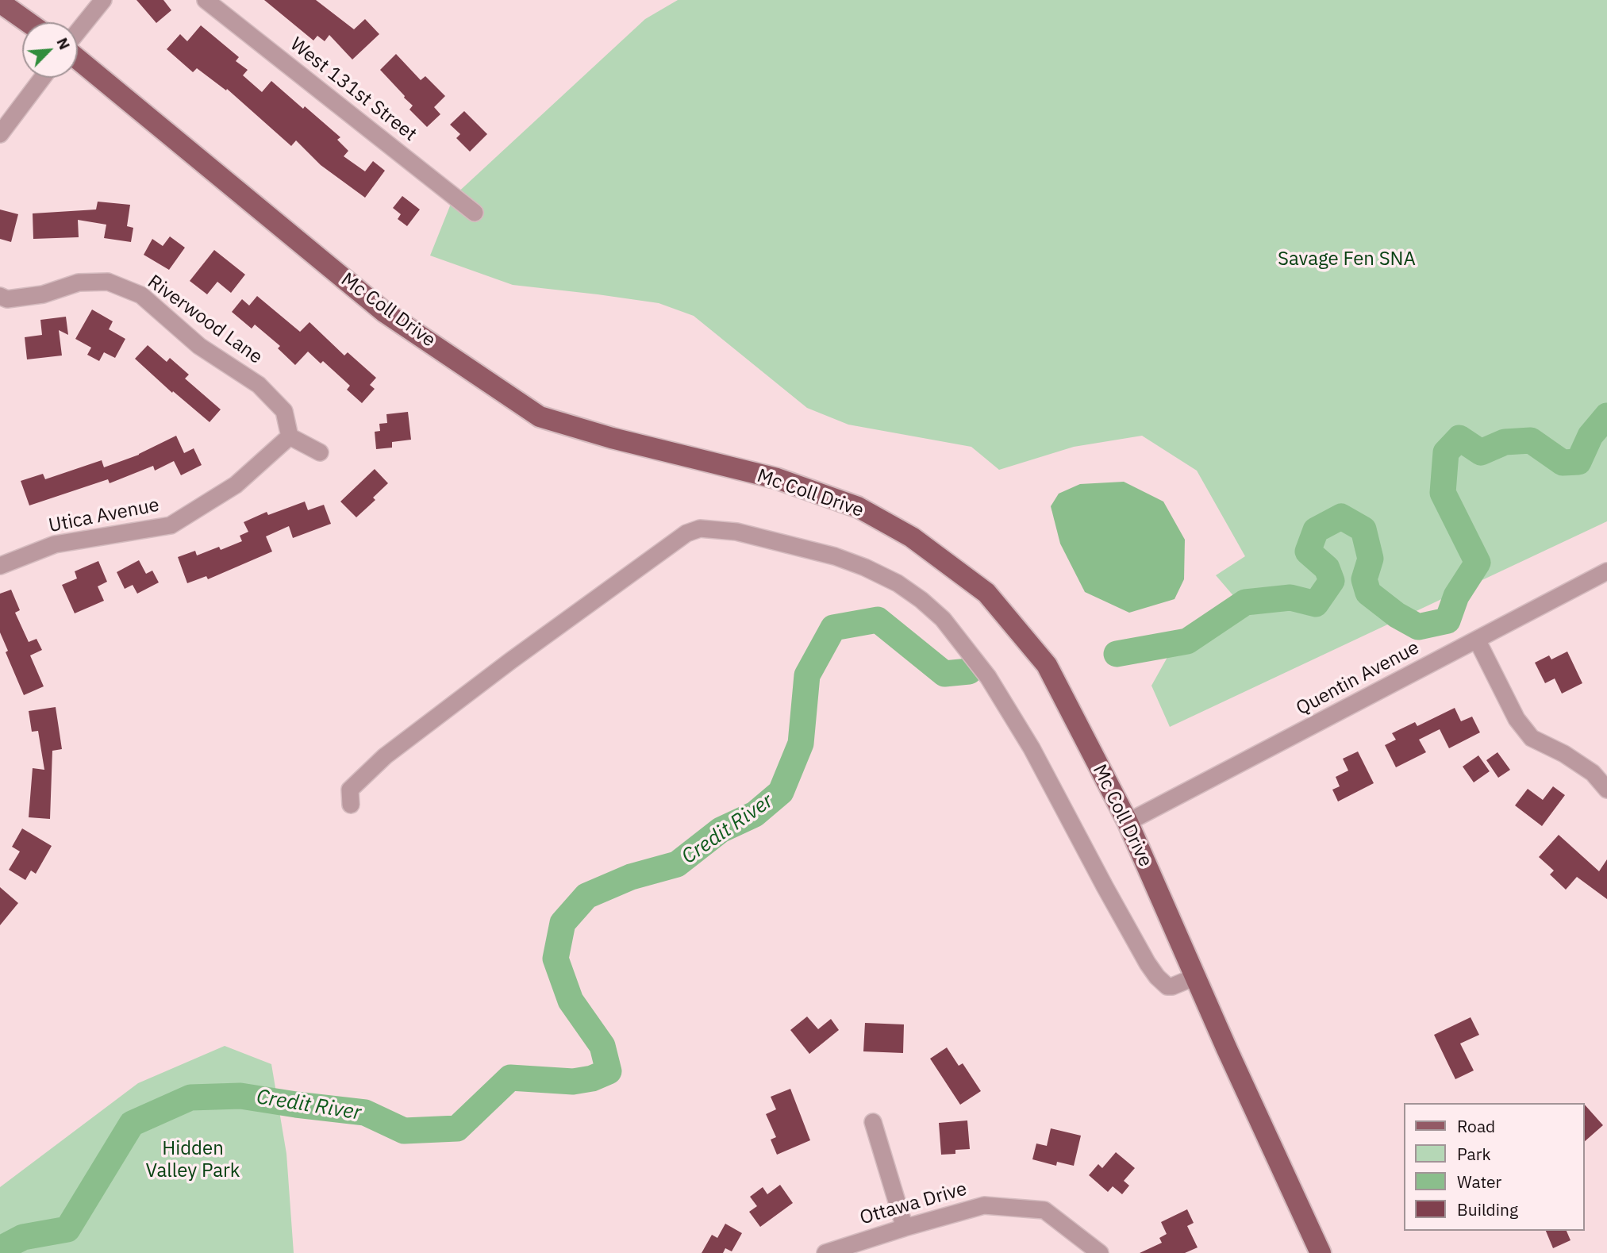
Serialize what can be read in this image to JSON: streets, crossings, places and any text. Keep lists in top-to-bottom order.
{
  "streets": {
    "main road": ["Mc Coll Drive"],
    "street": [
      "West 131st Street",
      "Riverwood Lane",
      "Utica Avenue",
      "Quentin Avenue",
      "Ottawa Drive"
    ]
  },
  "crossings": [
    ["Mc Coll Drive", "Quentin Avenue"],
    ["Riverwood Lane", "Utica Avenue"]
  ],
  "water": ["Credit River"],
  "parks": ["Savage Fen SNA", "Hidden Valley Park"],
  "legend": [
    "Road",
    "Park",
    "Water",
    "Building"
  ],
  "north": "top right"
}
